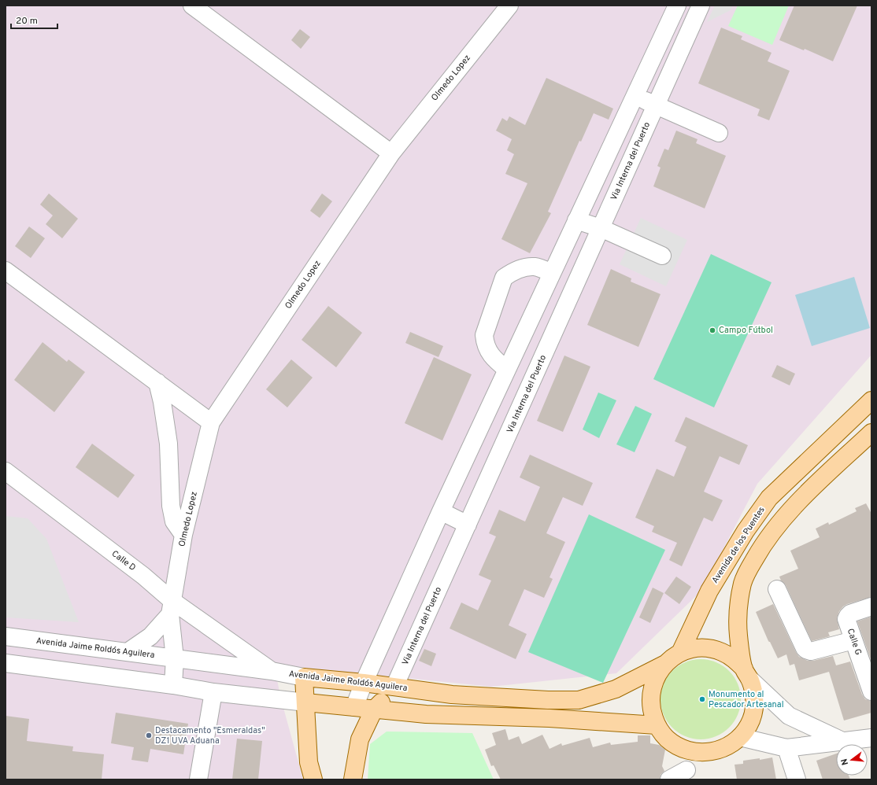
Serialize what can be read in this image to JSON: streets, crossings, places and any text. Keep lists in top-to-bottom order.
{
  "streets": {
    "main road": ["Via Interna del Puerto", "Avenida de los Puentes", "Avenida Jaime Roldós Aguilera"],
    "street": ["Olmedo Lopez", "Calle D", "Calle G"]
  },
  "crossings": [
    ["Olmedo Lopez", "Calle D"],
    ["Via Interna del Puerto", "Avenida Jaime Roldós Aguilera"],
    ["Avenida de los Puentes", "Avenida Jaime Roldós Aguilera"],
    ["Calle D", "Avenida Jaime Roldós Aguilera"]
  ],
  "places": ["Campo Fútbol", "Monumento al Pescador Artesanal", "Destacamento \"Esmeraldas\" DZ1 UVA Aduana"],
  "scale_bar": "20 m",
  "north": "left"
}
